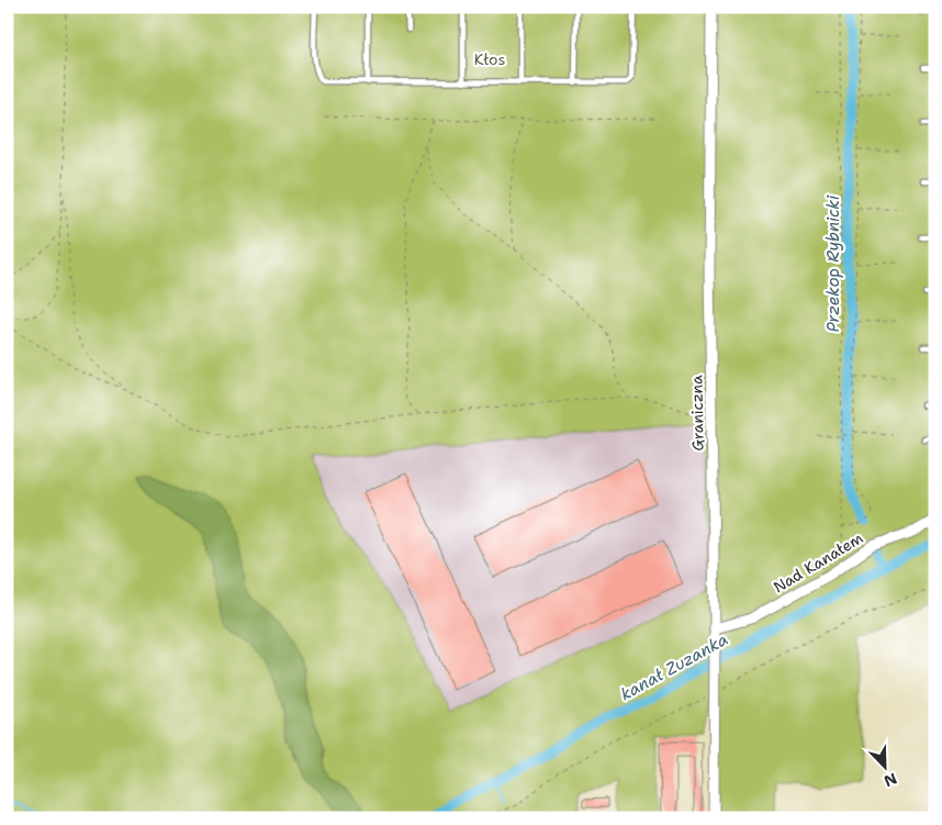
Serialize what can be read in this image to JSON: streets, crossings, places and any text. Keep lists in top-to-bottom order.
{
  "streets": {
    "street": ["Graniczna", "Nad Kanałem"]
  },
  "crossings": [
    ["Graniczna", "Nad Kanałem"]
  ],
  "water": ["Przekop Rybnicki", "kanał Zuzanka"],
  "parks": ["Kłos"],
  "north": "bottom right"
}
